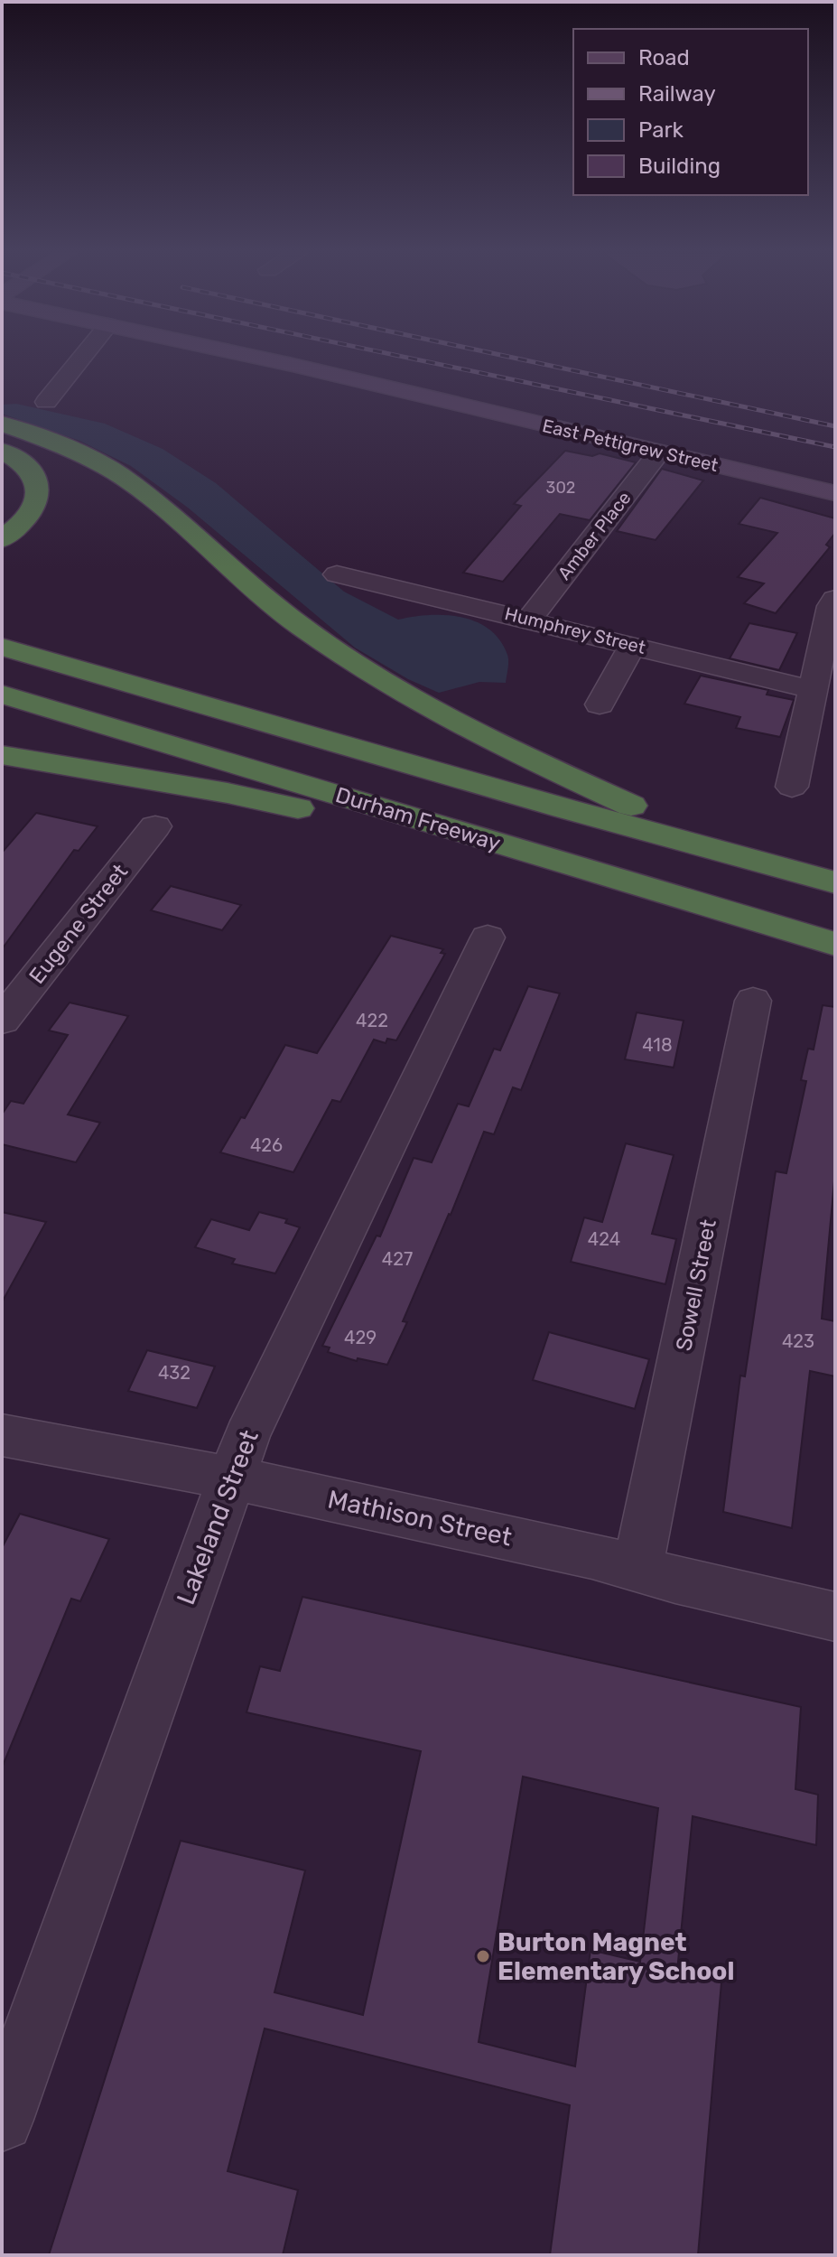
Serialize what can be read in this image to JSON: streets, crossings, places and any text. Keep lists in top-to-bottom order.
{
  "streets": {
    "highway": ["Durham Freeway"],
    "street": [
      "East Pettigrew Street",
      "Amber Place",
      "Humphrey Street",
      "Eugene Street",
      "Sowell Street",
      "Lakeland Street",
      "Mathison Street"
    ]
  },
  "crossings": [
    ["East Pettigrew Street", "Amber Place"],
    ["Amber Place", "Humphrey Street"],
    ["Sowell Street", "Mathison Street"],
    ["Lakeland Street", "Mathison Street"]
  ],
  "places": ["Burton Magnet Elementary School"],
  "house_numbers": [
    "302",
    "422",
    "418",
    "426",
    "424",
    "427",
    "429",
    "423",
    "432"
  ],
  "legend": [
    "Road",
    "Railway",
    "Park",
    "Building"
  ]
}
